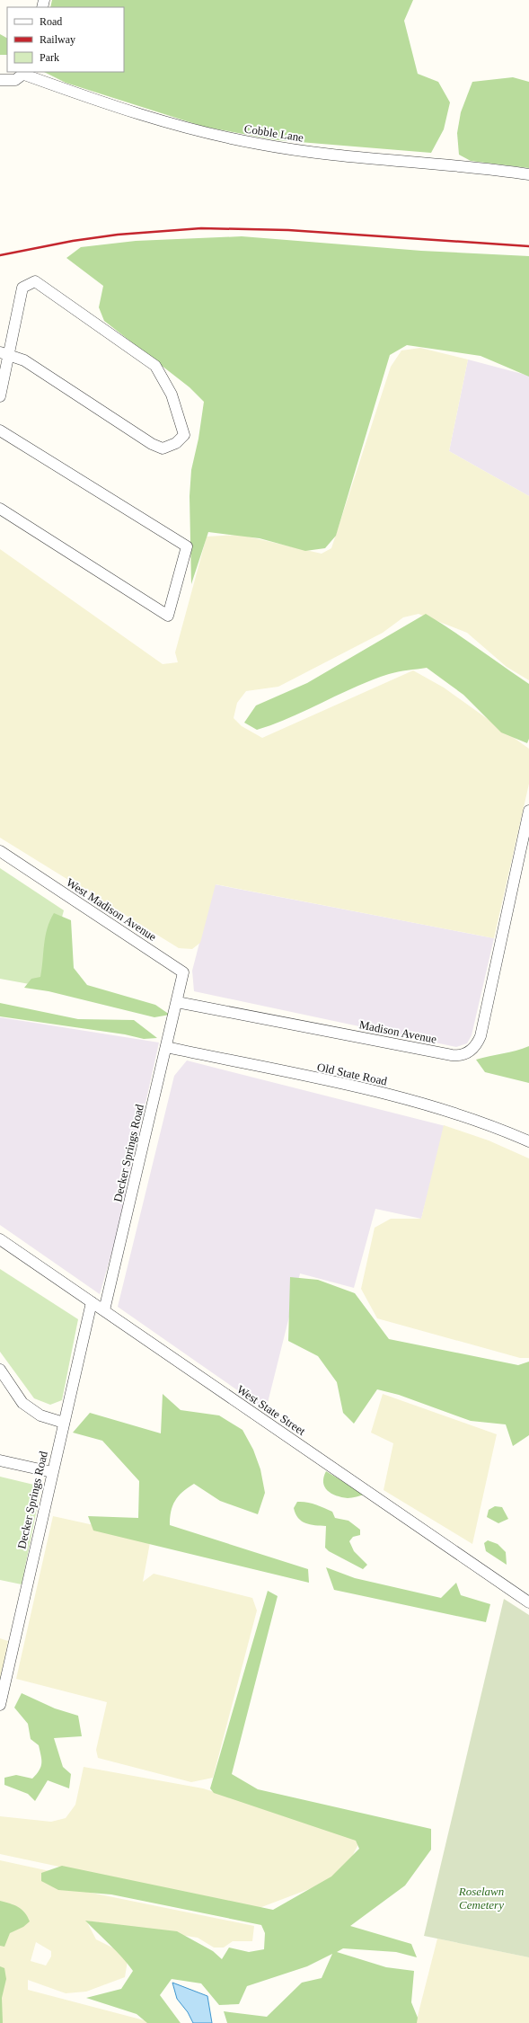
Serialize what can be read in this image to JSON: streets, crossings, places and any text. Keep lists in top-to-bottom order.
{
  "streets": {
    "street": [
      "Cobble Lane",
      "West Madison Avenue",
      "Madison Avenue",
      "Old State Road",
      "Decker Springs Road",
      "West State Street"
    ]
  },
  "crossings": [
    ["West Madison Avenue", "Madison Avenue"],
    ["West Madison Avenue", "Decker Springs Road"],
    ["Madison Avenue", "Decker Springs Road"],
    ["Old State Road", "Decker Springs Road"],
    ["Decker Springs Road", "West State Street"]
  ],
  "parks": ["Roselawn Cemetery"],
  "legend": ["Road", "Railway", "Park"]
}
